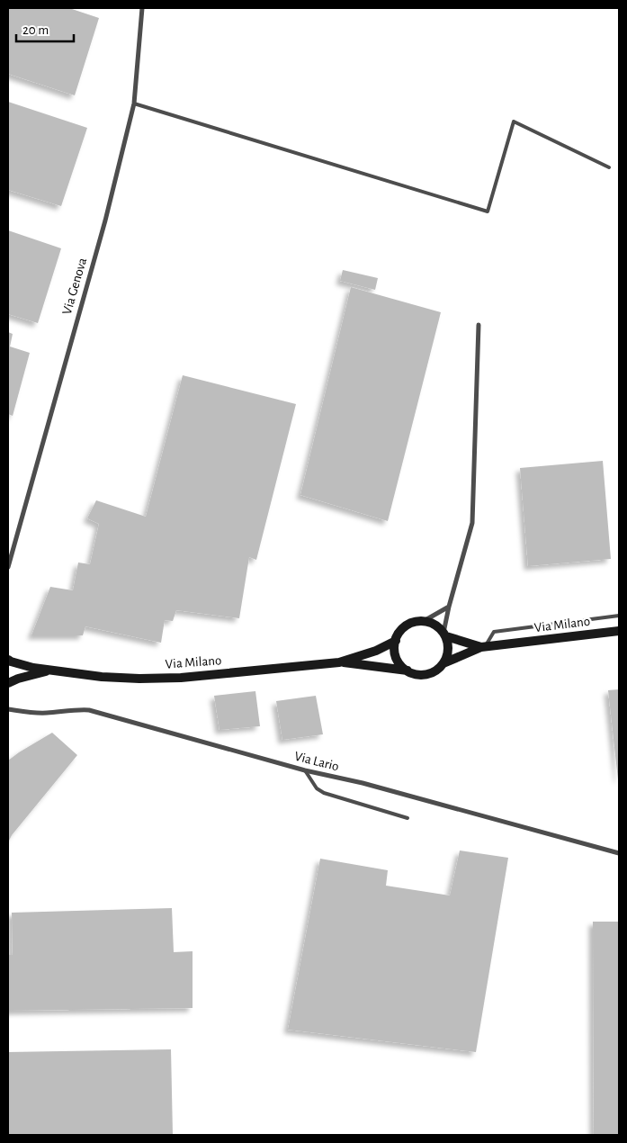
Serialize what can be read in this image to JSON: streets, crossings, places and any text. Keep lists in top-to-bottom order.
{
  "streets": {
    "main road": ["Via Milano"],
    "street": ["Via Genova", "Via Lario"]
  },
  "scale_bar": "20 m"
}
